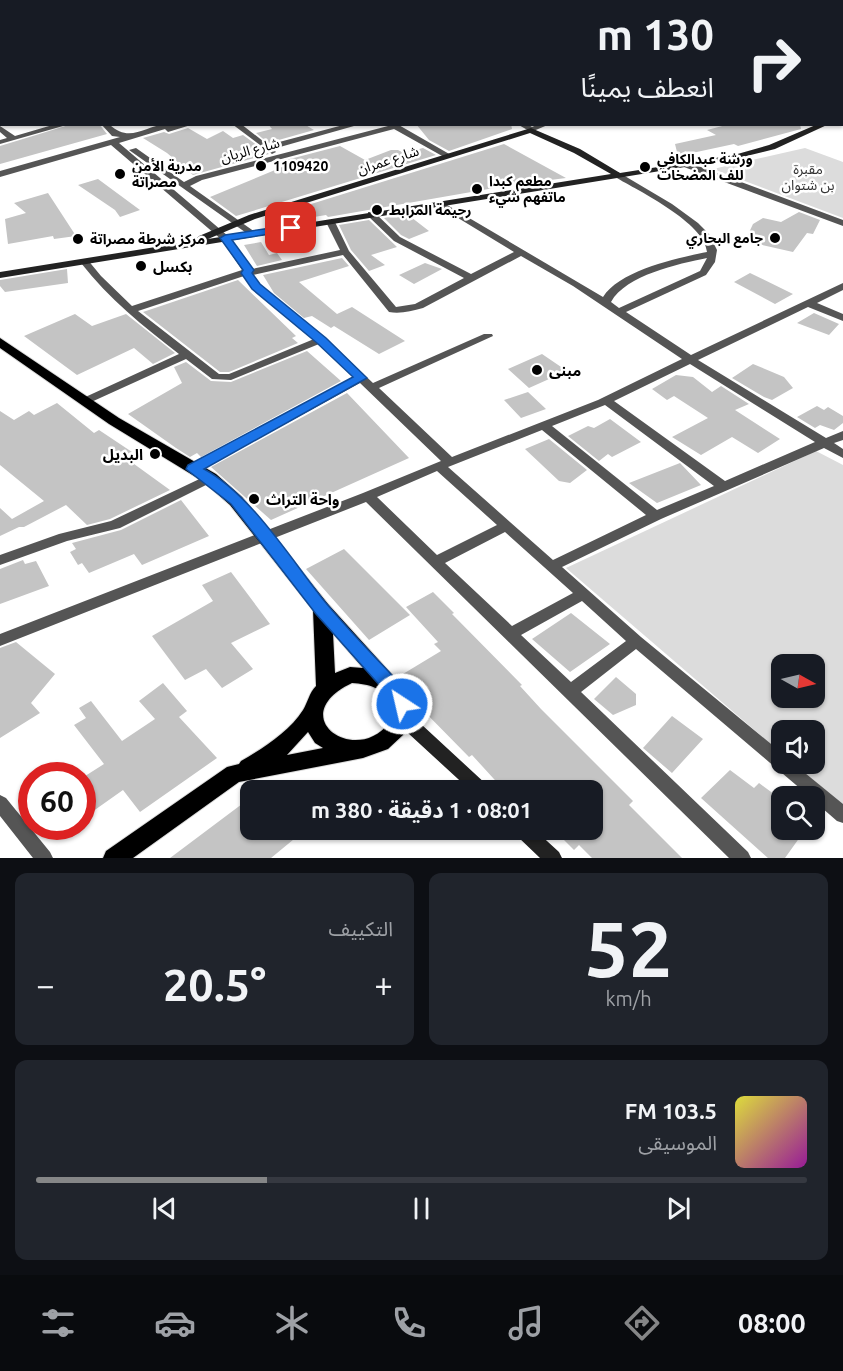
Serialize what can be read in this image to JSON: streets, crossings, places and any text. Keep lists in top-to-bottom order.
{
  "streets": {
    "main road": ["شارع عمران"],
    "street": ["شارع الريان"]
  },
  "parks": ["مقبرة بن شتوان"],
  "places": [
    "1109420",
    "ورشة عبدالكافي للف المضخات",
    "مدرية الأمن مصراتة",
    "مطعم كبدا ماتفهم شيء",
    "رحيمة المرابط",
    "جامع البحاري",
    "مركز شرطة مصراتة",
    "بكسل",
    "مبنى",
    "البديل",
    "واحة التراث"
  ],
  "north": "right",
  "page": {
    "turn": ["130 m", "انعطف يمينًا"],
    "limit": "60",
    "trip": "08:01 · 1 دقيقة · 380 m",
    "tile": [
      ["52", "km/h"],
      "التكييف"
    ],
    "heat": ["−", "20.5°", "+"],
    "song": ["103.5 FM", "الموسيقى"],
    "tabs": "08:00"
  }
}
